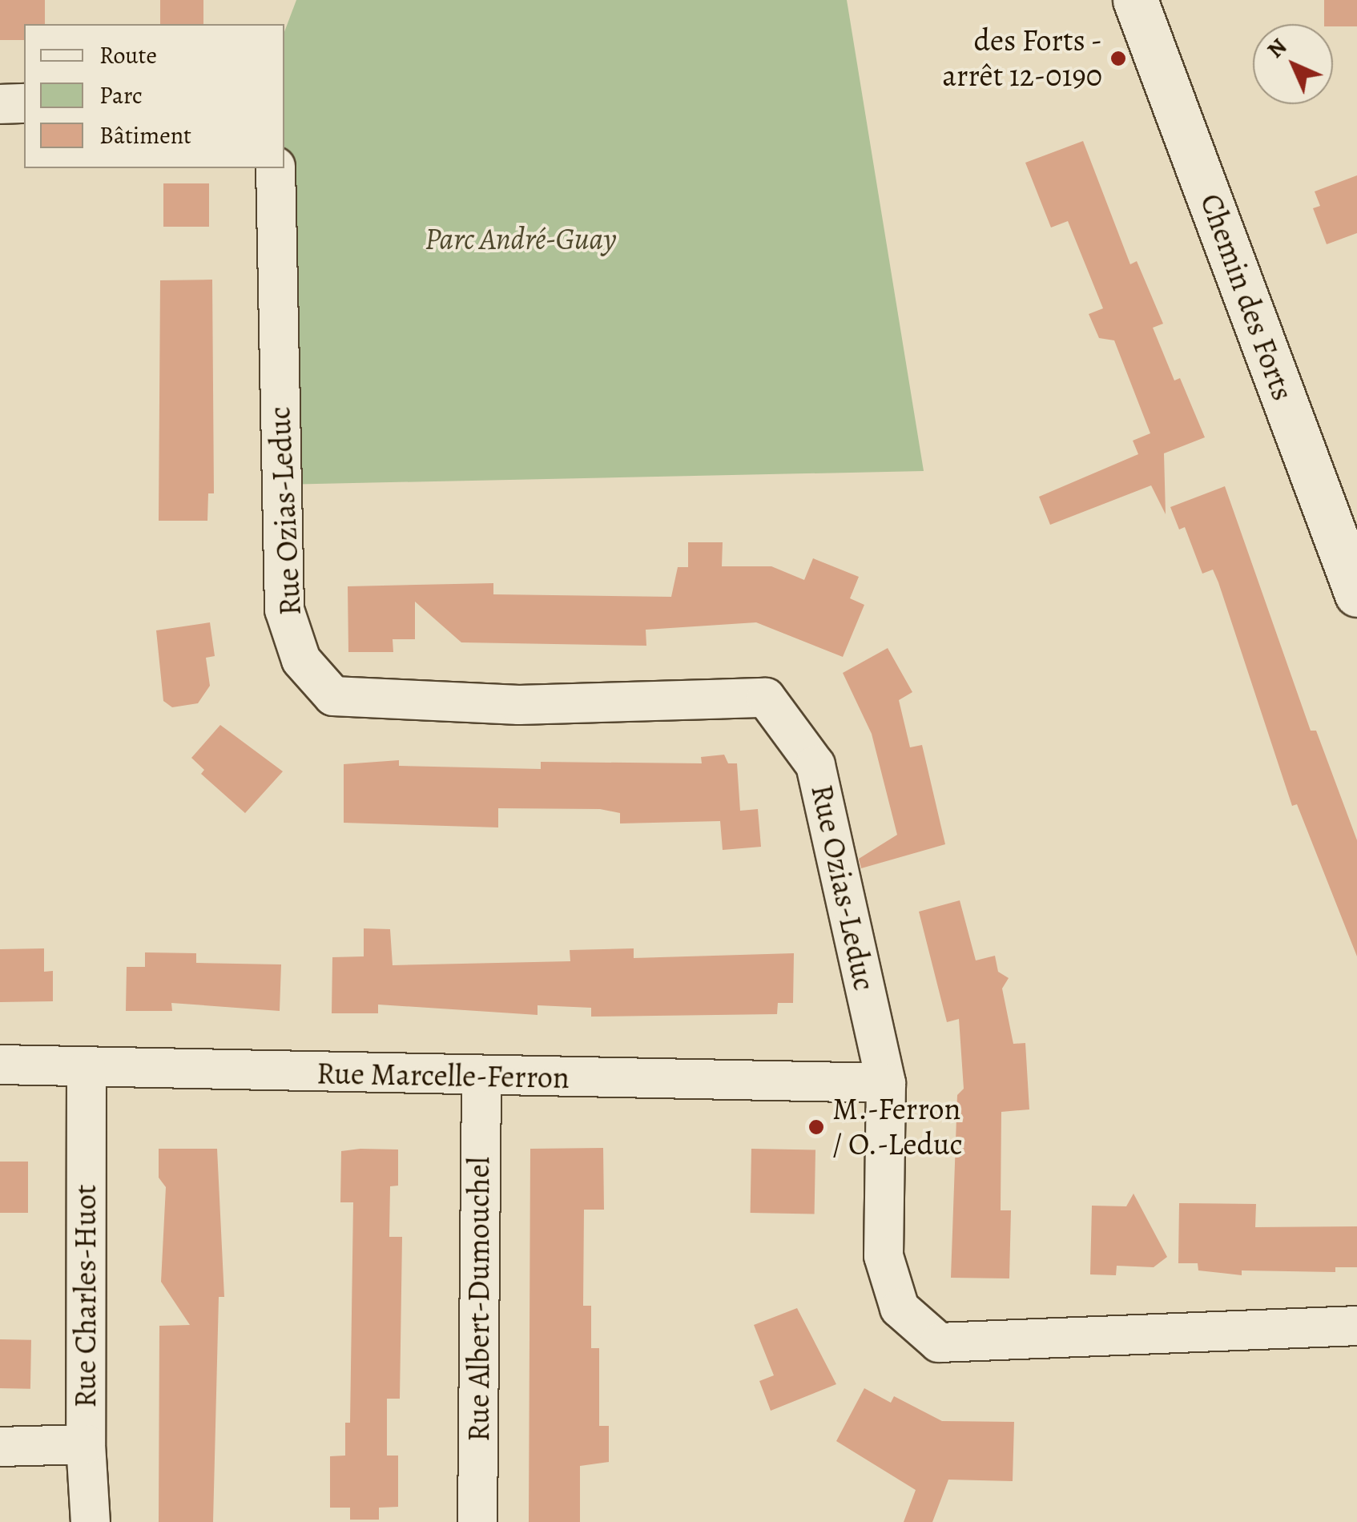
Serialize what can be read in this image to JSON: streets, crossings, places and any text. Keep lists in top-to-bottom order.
{
  "streets": {
    "street": [
      "Chemin des Forts",
      "Rue Ozias-Leduc",
      "Rue Marcelle-Ferron",
      "Rue Charles-Huot",
      "Rue Albert-Dumouchel"
    ]
  },
  "crossings": [
    ["Rue Ozias-Leduc", "Rue Marcelle-Ferron"],
    ["Rue Marcelle-Ferron", "Rue Charles-Huot"],
    ["Rue Marcelle-Ferron", "Rue Albert-Dumouchel"]
  ],
  "parks": ["Parc André-Guay"],
  "places": ["des Forts - arrêt 12-0190", "M.-Ferron / O.-Leduc"],
  "legend": ["Route", "Parc", "Bâtiment"],
  "north": "top left"
}
